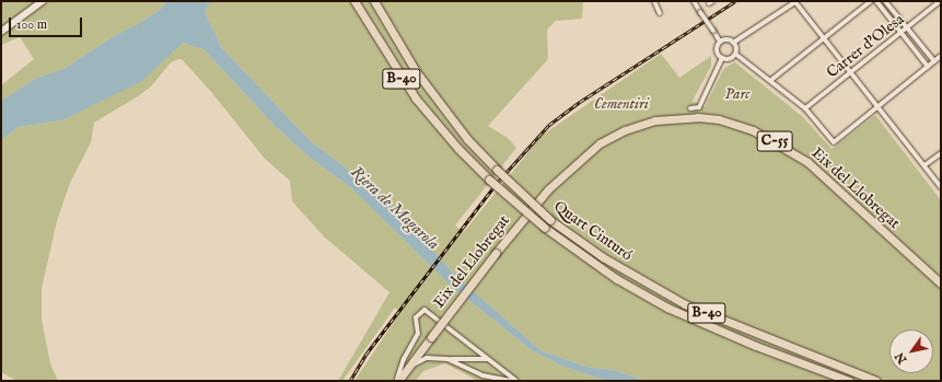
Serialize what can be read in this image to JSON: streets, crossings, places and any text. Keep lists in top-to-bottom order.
{
  "streets": {
    "highway": [
      "B-40",
      "C-55",
      "Eix del Llobregat",
      "Quart Cinturó"
    ],
    "street": ["Carrer d'Olesa"]
  },
  "water": ["Riera de Magarola"],
  "parks": ["Parc", "Cementiri"],
  "scale_bar": "100 m",
  "north": "bottom left"
}
